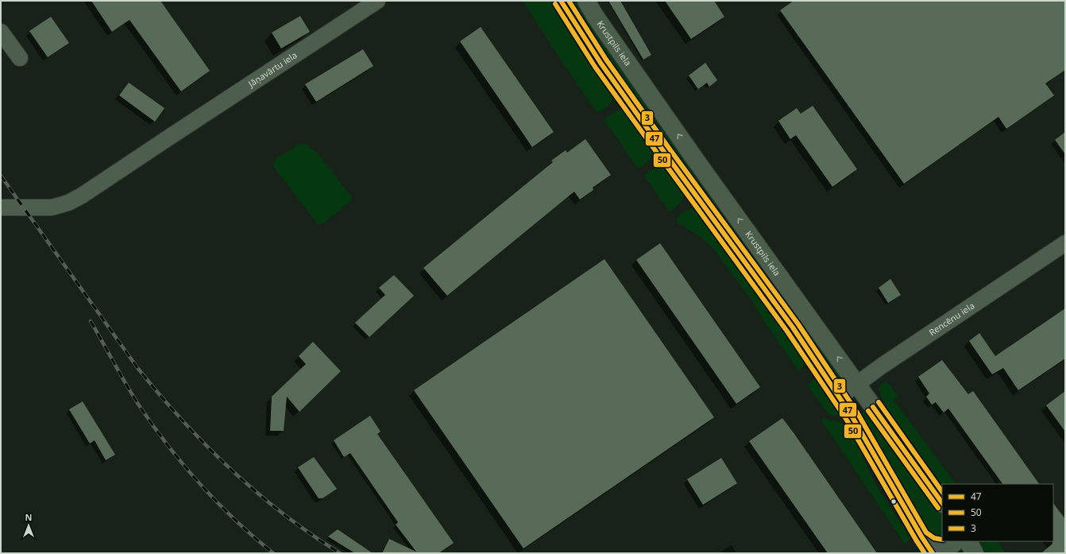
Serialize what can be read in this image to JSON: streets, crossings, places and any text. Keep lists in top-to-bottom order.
{
  "streets": {
    "main road": ["Krustpils iela"],
    "street": ["Jāņavārtu iela", "Rencēnu iela"]
  },
  "crossings": [
    ["Krustpils iela", "Rencēnu iela"]
  ],
  "lines": ["transit line 47", "transit line 3", "transit line 50"],
  "legend": ["47", "50", "3"],
  "north": "top"
}
